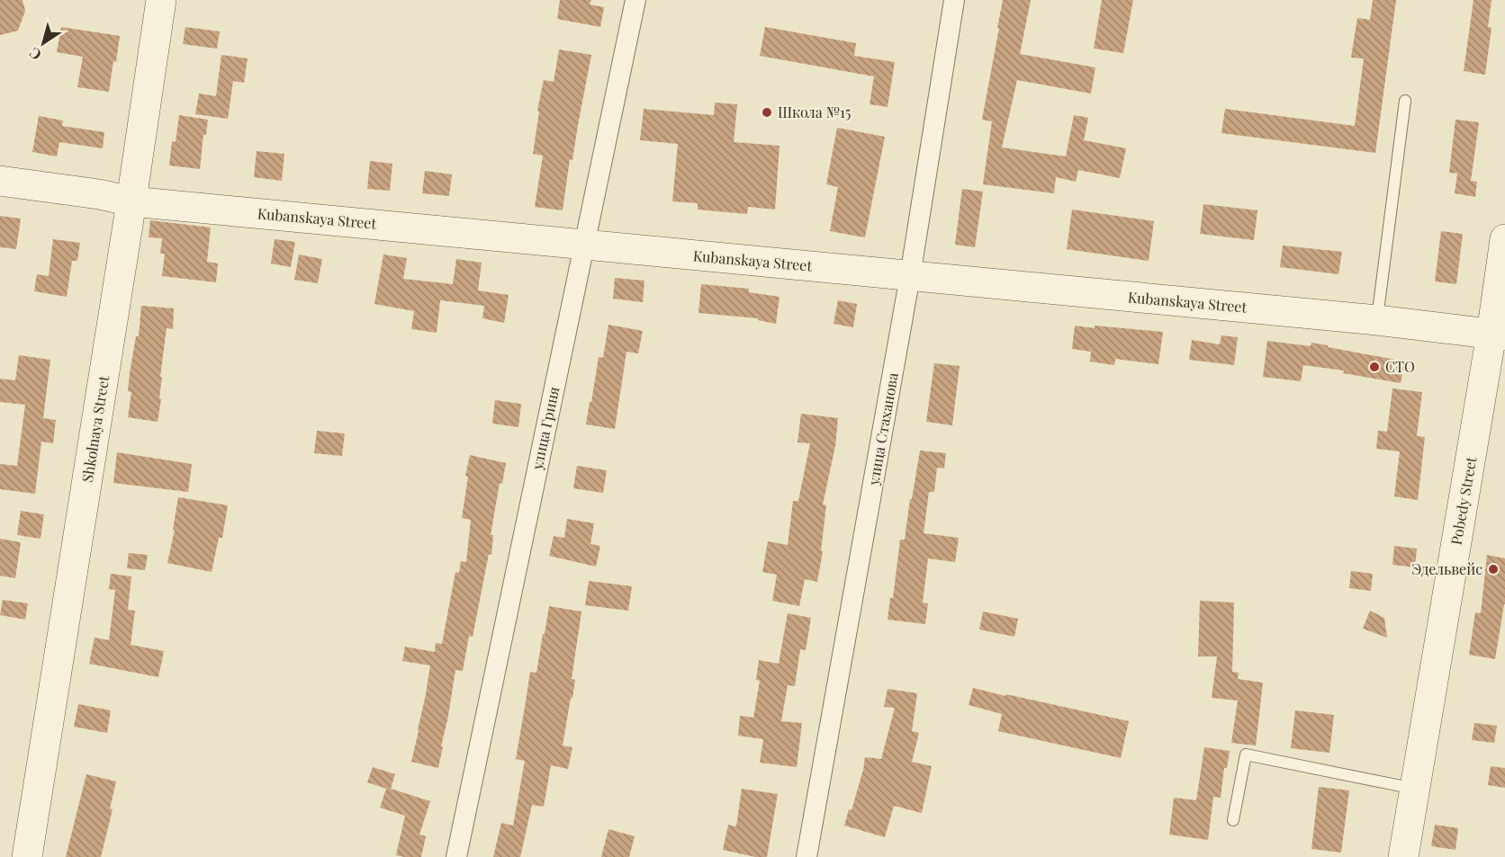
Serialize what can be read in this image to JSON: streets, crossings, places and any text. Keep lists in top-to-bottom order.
{
  "streets": {
    "street": [
      "Kubanskaya Street",
      "улица Гриня",
      "Shkolnaya Street",
      "улица Стаханова",
      "Pobedy Street"
    ]
  },
  "crossings": [
    ["Kubanskaya Street", "улица Гриня"],
    ["Kubanskaya Street", "Shkolnaya Street"],
    ["Kubanskaya Street", "улица Стаханова"],
    ["Kubanskaya Street", "Pobedy Street"]
  ],
  "places": ["Школа №15", "СТО", "Эдельвейс"],
  "north": "bottom left"
}
